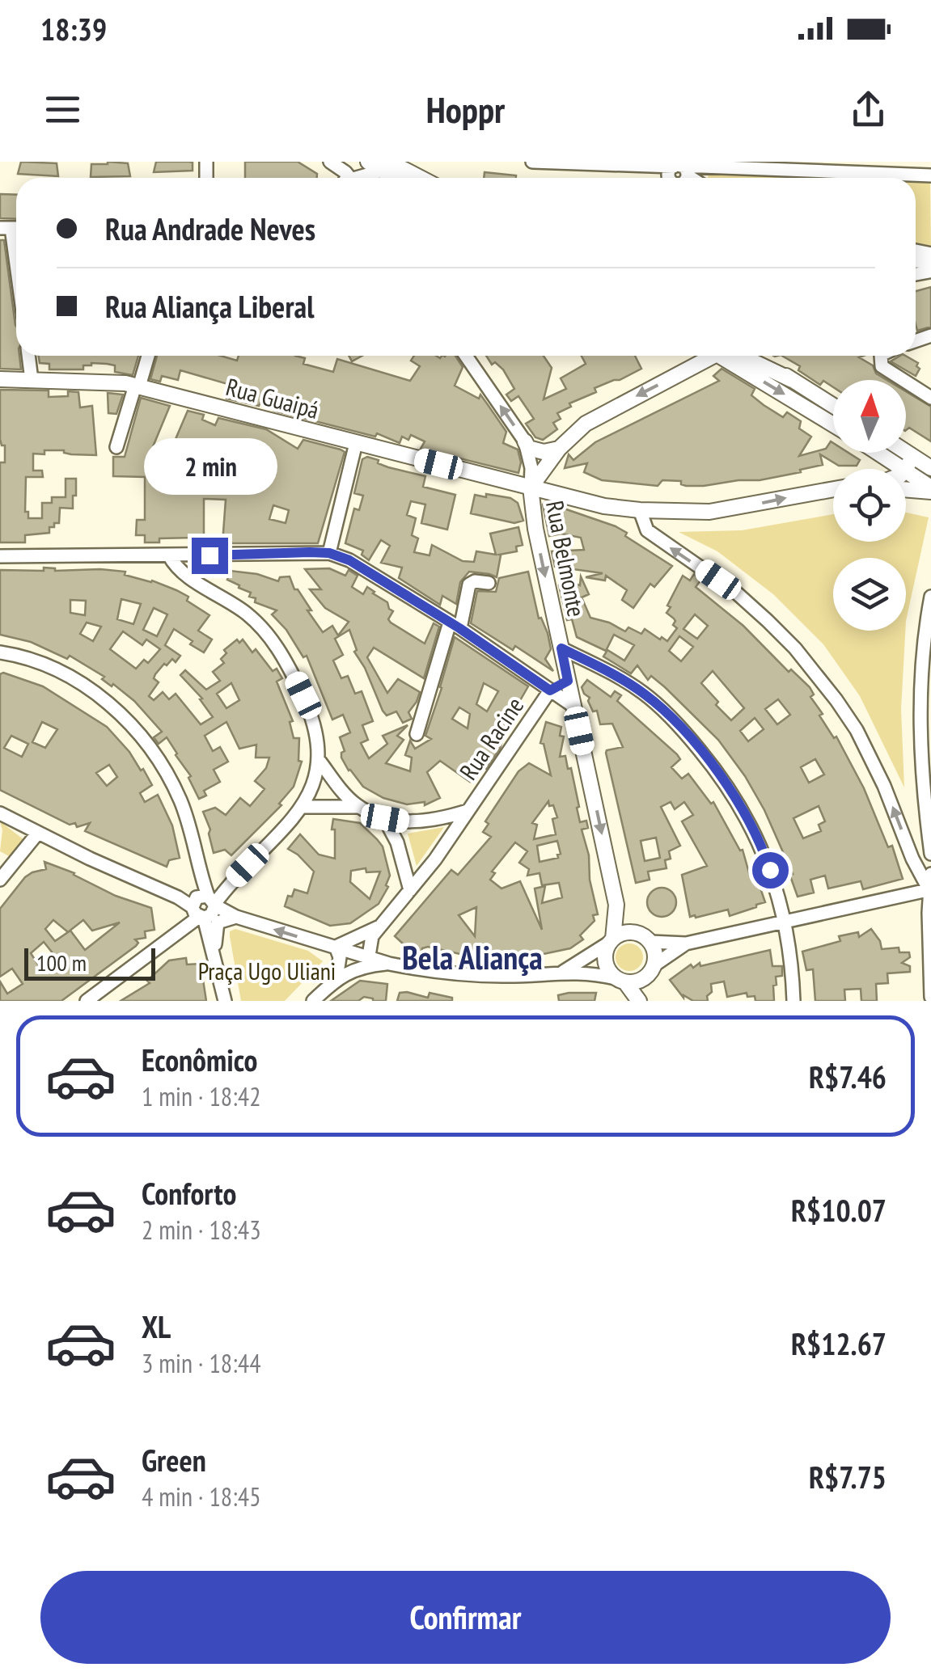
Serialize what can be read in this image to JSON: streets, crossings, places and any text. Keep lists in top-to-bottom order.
{
  "streets": {
    "main road": ["Rua Guaipá", "Rua Belmonte"],
    "street": ["Rua Racine"]
  },
  "crossings": [
    ["Rua Guaipá", "Rua Belmonte"]
  ],
  "districts": ["Bela Aliança"],
  "parks": ["Praça Ugo Uliani"],
  "scale_bar": "100 m",
  "north": "top",
  "page": {
    "status": "18:39",
    "header": "Hoppr",
    "banner": ["Rua Andrade Neves", "Rua Aliança Liberal"],
    "bubble": "2 min",
    "scale": "100 m",
    "list": [
      {
        "name": "Econômico",
        "note": "1 min · 18:42",
        "value": "R$7.46"
      },
      {
        "name": "Conforto",
        "note": "2 min · 18:43",
        "value": "R$10.07"
      },
      {
        "name": "XL",
        "note": "3 min · 18:44",
        "value": "R$12.67"
      },
      {
        "name": "Green",
        "note": "4 min · 18:45",
        "value": "R$7.75"
      }
    ],
    "buttons": "Confirmar"
  }
}
